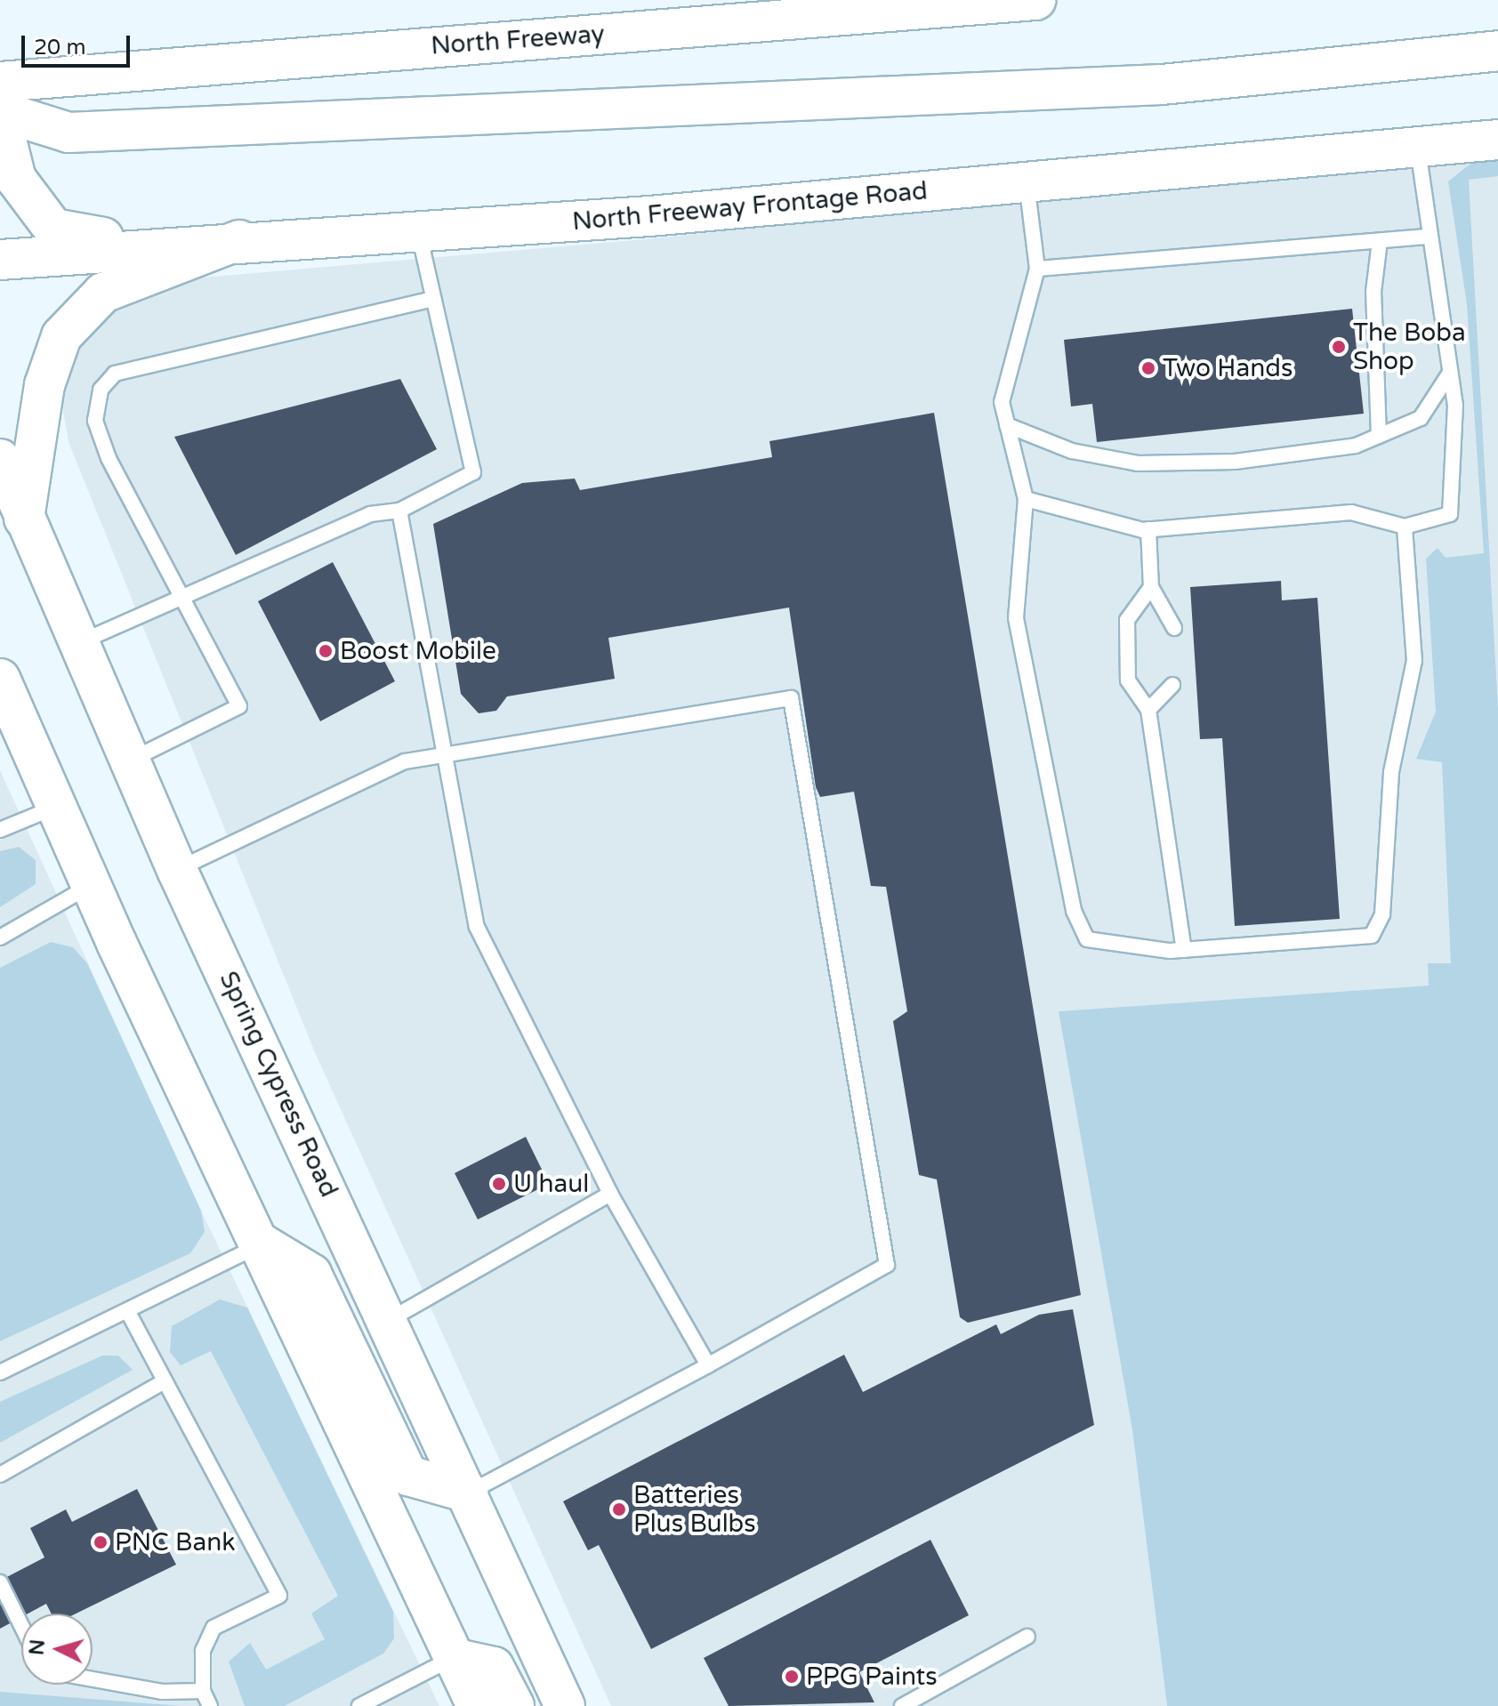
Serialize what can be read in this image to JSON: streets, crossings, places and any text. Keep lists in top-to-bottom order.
{
  "streets": {
    "main road": ["North Freeway", "North Freeway Frontage Road", "Spring Cypress Road"]
  },
  "places": [
    "The Boba Shop",
    "Two Hands",
    "Boost Mobile",
    "U haul",
    "Batteries Plus Bulbs",
    "PNC Bank",
    "PPG Paints"
  ],
  "scale_bar": "20 m",
  "north": "left"
}
